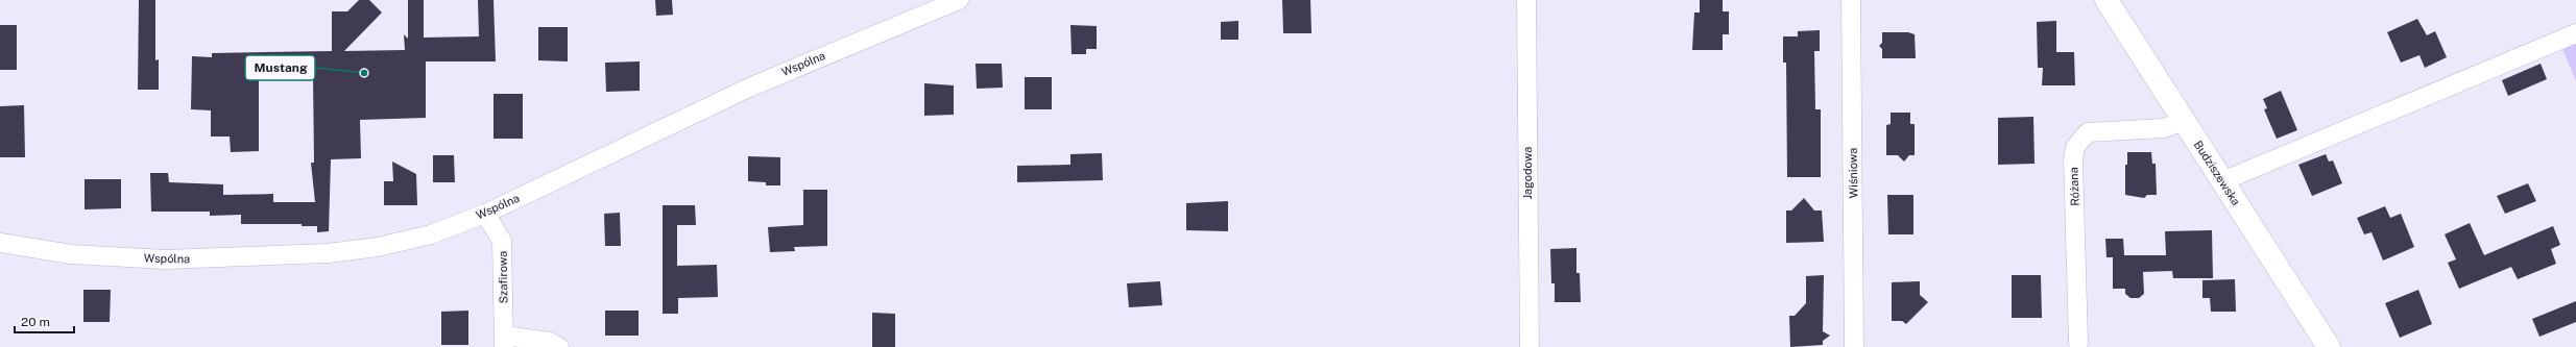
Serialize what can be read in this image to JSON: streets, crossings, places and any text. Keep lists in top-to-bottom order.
{
  "streets": {
    "street": [
      "Wspólna",
      "Jagodowa",
      "Wiśniowa",
      "Budziszewska",
      "Różana",
      "Szafirowa"
    ]
  },
  "crossings": [
    ["Wspólna", "Szafirowa"],
    ["Budziszewska", "Różana"]
  ],
  "places": ["Mustang"],
  "scale_bar": "20 m"
}
